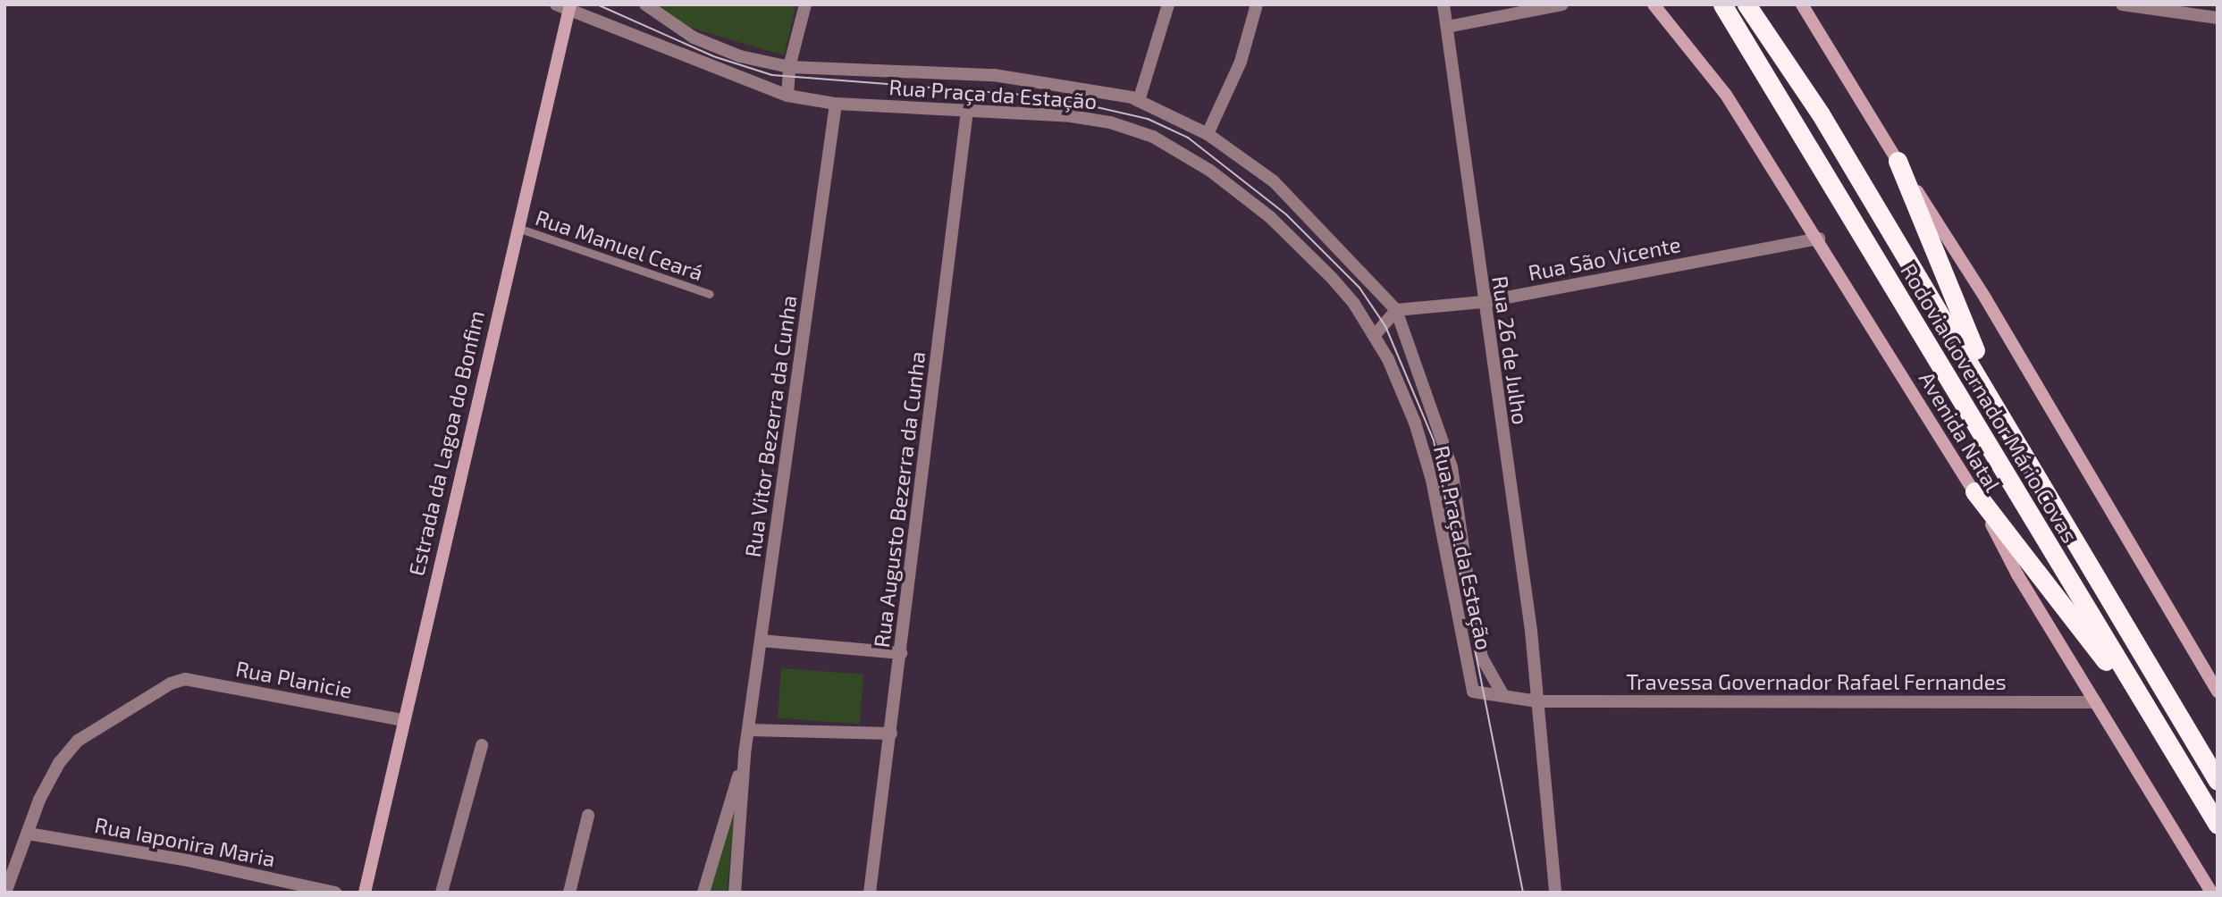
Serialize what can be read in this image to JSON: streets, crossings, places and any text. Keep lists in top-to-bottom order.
{
  "streets": {
    "highway": ["Rodovia Governador Mário Covas"],
    "main road": ["Avenida Natal", "Estrada da Lagoa do Bonfim"],
    "street": [
      "Rua Praça da Estação",
      "Rua São Vicente",
      "Rua 26 de Julho",
      "Rua Vitor Bezerra da Cunha",
      "Rua Augusto Bezerra da Cunha",
      "Rua Planicie",
      "Travessa Governador Rafael Fernandes",
      "Rua Iaponira Maria"
    ],
    "lane": ["Rua Manuel Ceará"]
  },
  "crossings": [
    ["Rua Praça da Estação", "Rua São Vicente"],
    ["Rua Praça da Estação", "Rua Vitor Bezerra da Cunha"],
    ["Rua Praça da Estação", "Estrada da Lagoa do Bonfim"],
    ["Rua Praça da Estação", "Rua Augusto Bezerra da Cunha"],
    ["Rua Praça da Estação", "Travessa Governador Rafael Fernandes"],
    ["Rua Manuel Ceará", "Estrada da Lagoa do Bonfim"],
    ["Rua São Vicente", "Rua 26 de Julho"],
    ["Rua São Vicente", "Avenida Natal"],
    ["Rua 26 de Julho", "Travessa Governador Rafael Fernandes"],
    ["Avenida Natal", "Travessa Governador Rafael Fernandes"],
    ["Estrada da Lagoa do Bonfim", "Rua Planicie"],
    ["Rua Planicie", "Rua Iaponira Maria"]
  ]
}
